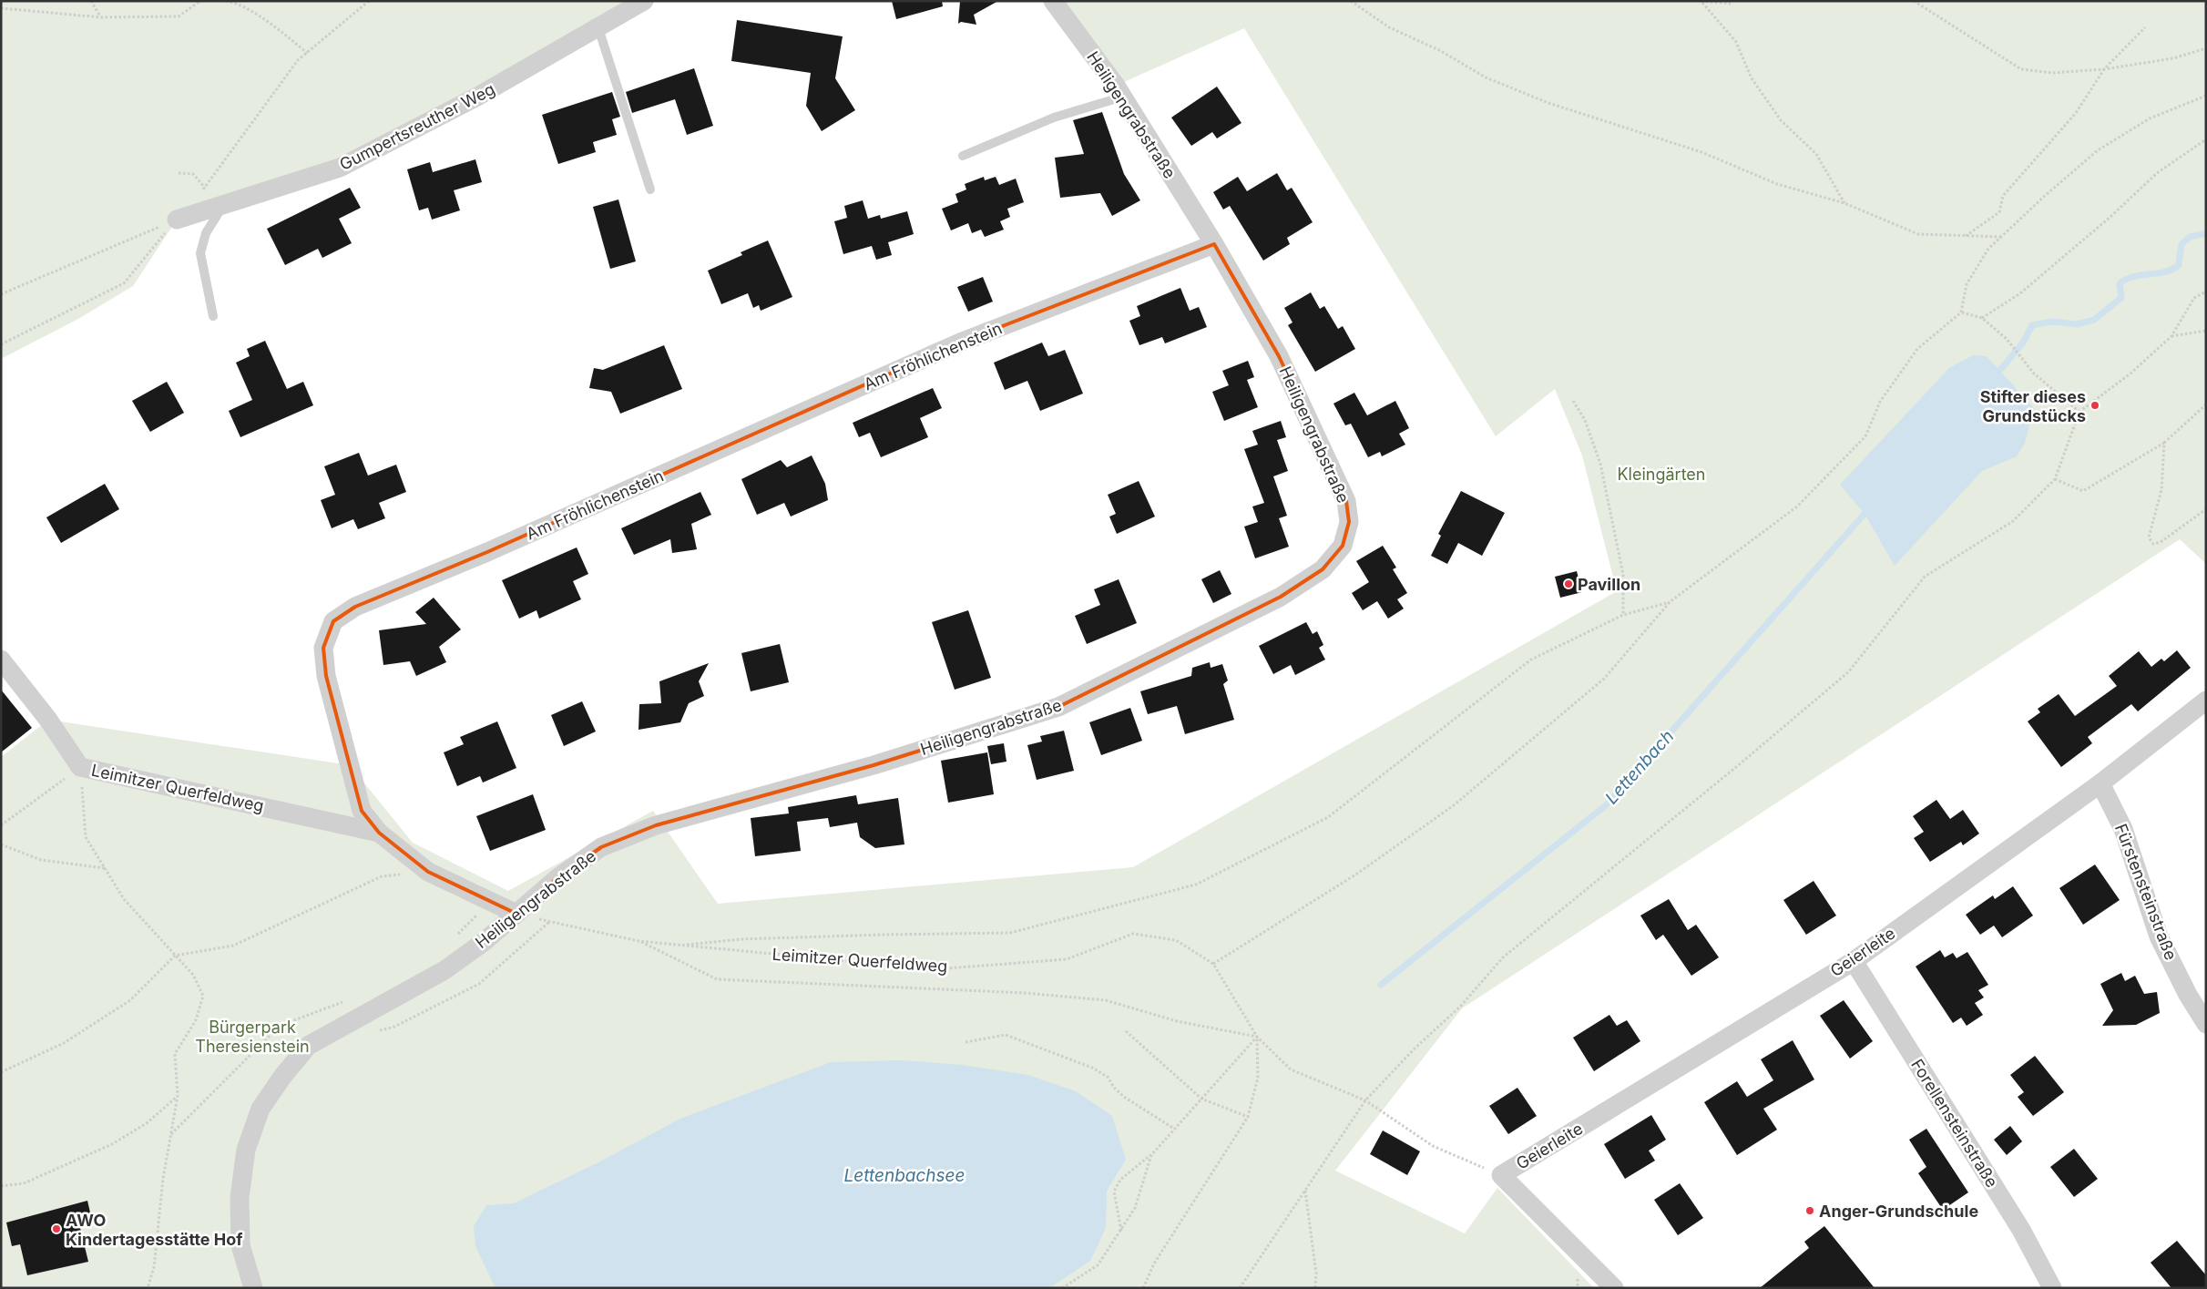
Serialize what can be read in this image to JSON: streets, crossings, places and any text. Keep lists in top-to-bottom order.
{
  "streets": {
    "street": [
      "Heiligengrabstraße",
      "Gumpertsreuther Weg",
      "Am Fröhlichenstein",
      "Leimitzer Querfeldweg",
      "Fürstensteinstraße",
      "Geierleite",
      "Forellensteinstraße"
    ]
  },
  "crossings": [
    ["Heiligengrabstraße", "Am Fröhlichenstein"],
    ["Heiligengrabstraße", "Leimitzer Querfeldweg"],
    ["Am Fröhlichenstein", "Leimitzer Querfeldweg"],
    ["Leimitzer Querfeldweg", "Geierleite"],
    ["Fürstensteinstraße", "Geierleite"],
    ["Geierleite", "Forellensteinstraße"]
  ],
  "water": ["Lettenbach", "Lettenbachsee"],
  "parks": ["Kleingärten", "Bürgerpark Theresienstein"],
  "places": [
    "Stifter dieses Grundstücks",
    "Pavillon",
    "Anger-Grundschule",
    "AWO Kindertagesstätte Hof"
  ]
}
